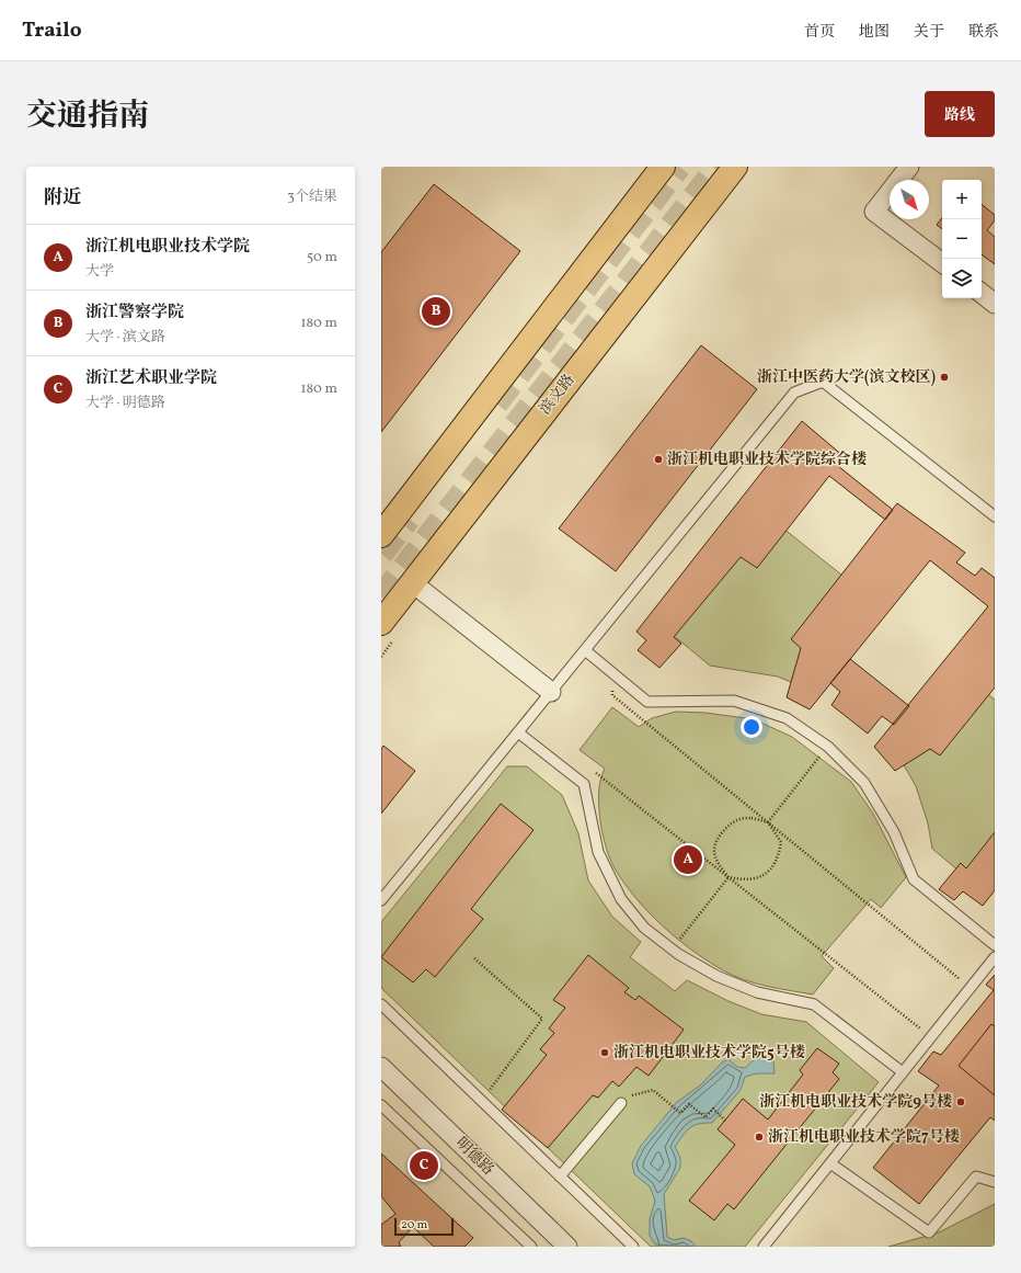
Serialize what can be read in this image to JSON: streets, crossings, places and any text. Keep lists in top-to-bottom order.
{
  "streets": {
    "main road": ["滨文路"],
    "street": ["明德路"]
  },
  "places": [
    "浙江中医药大学(滨文校区)",
    "浙江机电职业技术学院综合楼",
    "浙江机电职业技术学院5号楼",
    "浙江机电职业技术学院9号楼",
    "浙江机电职业技术学院7号楼"
  ],
  "scale_bar": "20 m",
  "north": "bottom right",
  "page": {
    "header": "Trailo",
    "nav": [
      "首页",
      "地图",
      "关于",
      "联系"
    ],
    "title": "交通指南",
    "buttons": "路线",
    "heading": ["附近", "3个结果"],
    "map_buttons": ["+", "−"],
    "list": [
      {
        "mark": "A",
        "name": "浙江机电职业技术学院",
        "note": "大学",
        "value": "50 m"
      },
      {
        "mark": "B",
        "name": "浙江警察学院",
        "note": "大学 · 滨文路",
        "value": "180 m"
      },
      {
        "mark": "C",
        "name": "浙江艺术职业学院",
        "note": "大学 · 明德路",
        "value": "180 m"
      }
    ],
    "pins": ["B", "A", "C"],
    "scale": "20 m"
  }
}
